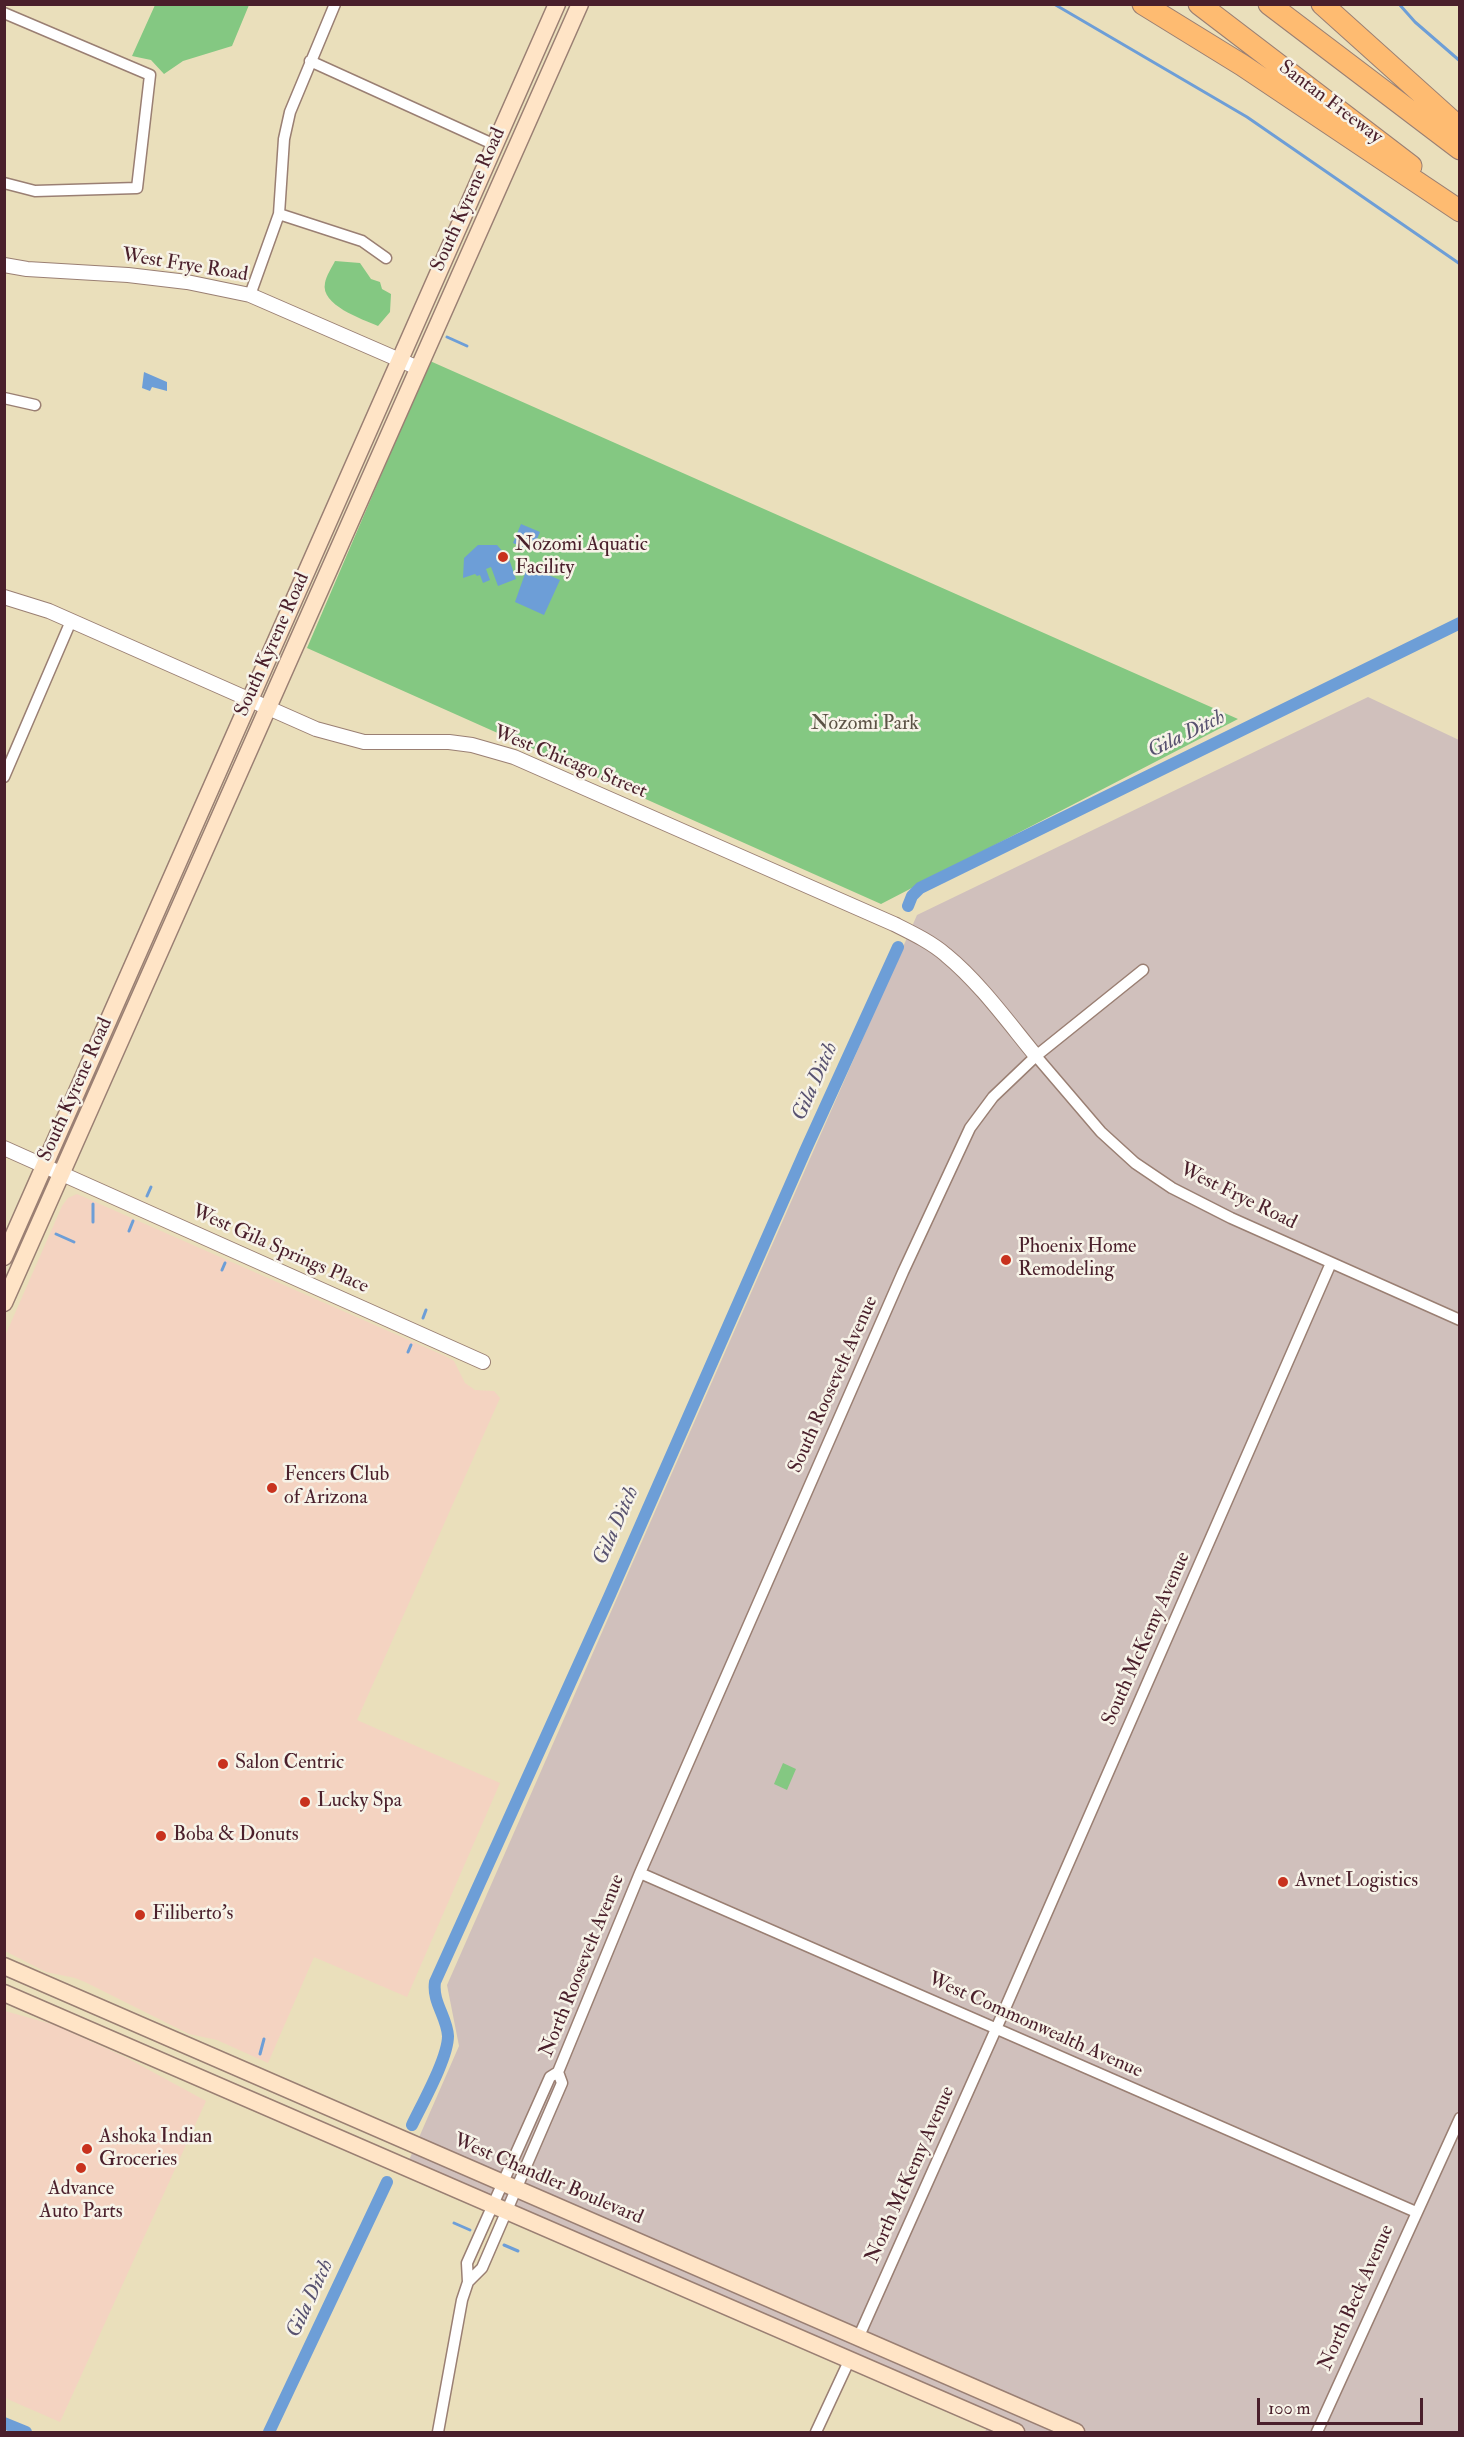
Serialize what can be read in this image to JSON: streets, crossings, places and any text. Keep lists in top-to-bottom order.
{
  "streets": {
    "highway": ["Santan Freeway"],
    "main road": ["South Kyrene Road", "West Chandler Boulevard"],
    "street": [
      "West Frye Road",
      "West Chicago Street",
      "West Gila Springs Place",
      "South Roosevelt Avenue",
      "South McKemy Avenue",
      "North Roosevelt Avenue",
      "West Commonwealth Avenue",
      "North McKemy Avenue",
      "North Beck Avenue"
    ]
  },
  "crossings": [
    ["South Kyrene Road", "West Frye Road"],
    ["South Kyrene Road", "West Chicago Street"],
    ["South Kyrene Road", "West Gila Springs Place"],
    ["West Frye Road", "West Chicago Street"],
    ["West Frye Road", "South Roosevelt Avenue"],
    ["West Frye Road", "South McKemy Avenue"],
    ["West Chicago Street", "South Roosevelt Avenue"],
    ["South Roosevelt Avenue", "North Roosevelt Avenue"],
    ["South Roosevelt Avenue", "West Commonwealth Avenue"],
    ["South McKemy Avenue", "West Commonwealth Avenue"],
    ["South McKemy Avenue", "North McKemy Avenue"],
    ["North Roosevelt Avenue", "West Commonwealth Avenue"],
    ["North Roosevelt Avenue", "West Chandler Boulevard"],
    ["West Commonwealth Avenue", "North McKemy Avenue"],
    ["West Commonwealth Avenue", "North Beck Avenue"],
    ["North McKemy Avenue", "West Chandler Boulevard"]
  ],
  "water": ["Gila Ditch"],
  "parks": ["Nozomi Park"],
  "places": [
    "Nozomi Aquatic Facility",
    "Phoenix Home Remodeling",
    "Fencers Club of Arizona",
    "Salon Centric",
    "Lucky Spa",
    "Boba & Donuts",
    "Avnet Logistics",
    "Filiberto's",
    "Ashoka Indian Groceries",
    "Advance Auto Parts"
  ],
  "scale_bar": "100 m"
}
